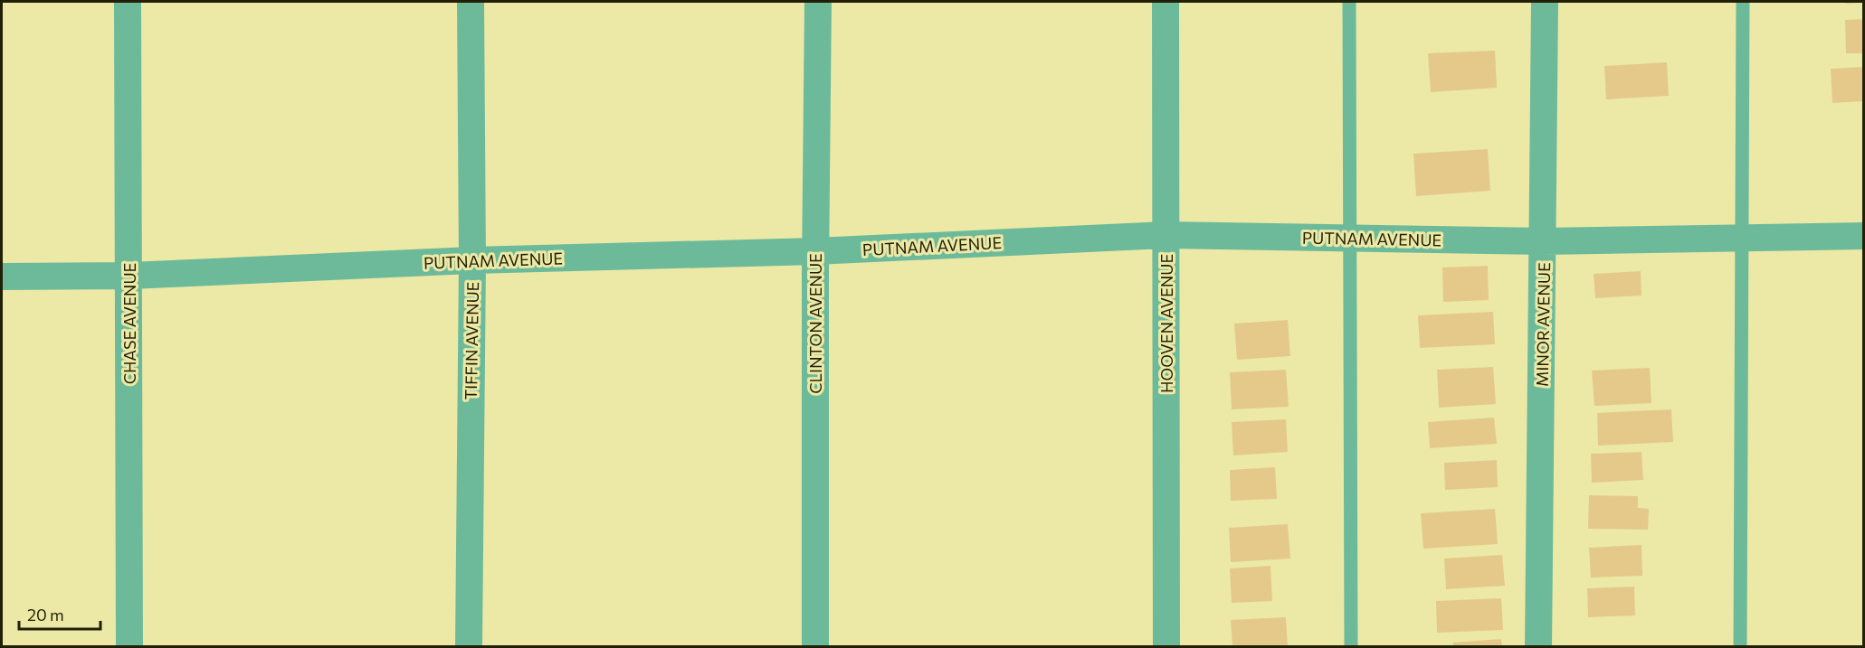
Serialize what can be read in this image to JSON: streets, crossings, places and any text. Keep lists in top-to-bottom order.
{
  "streets": {
    "street": [
      "PUTNAM AVENUE",
      "CHASE AVENUE",
      "CLINTON AVENUE",
      "HOOVEN AVENUE",
      "MINOR AVENUE",
      "TIFFIN AVENUE"
    ]
  },
  "crossings": [
    ["PUTNAM AVENUE", "CHASE AVENUE"],
    ["PUTNAM AVENUE", "CLINTON AVENUE"],
    ["PUTNAM AVENUE", "HOOVEN AVENUE"],
    ["PUTNAM AVENUE", "MINOR AVENUE"],
    ["PUTNAM AVENUE", "TIFFIN AVENUE"]
  ],
  "scale_bar": "20 m"
}
